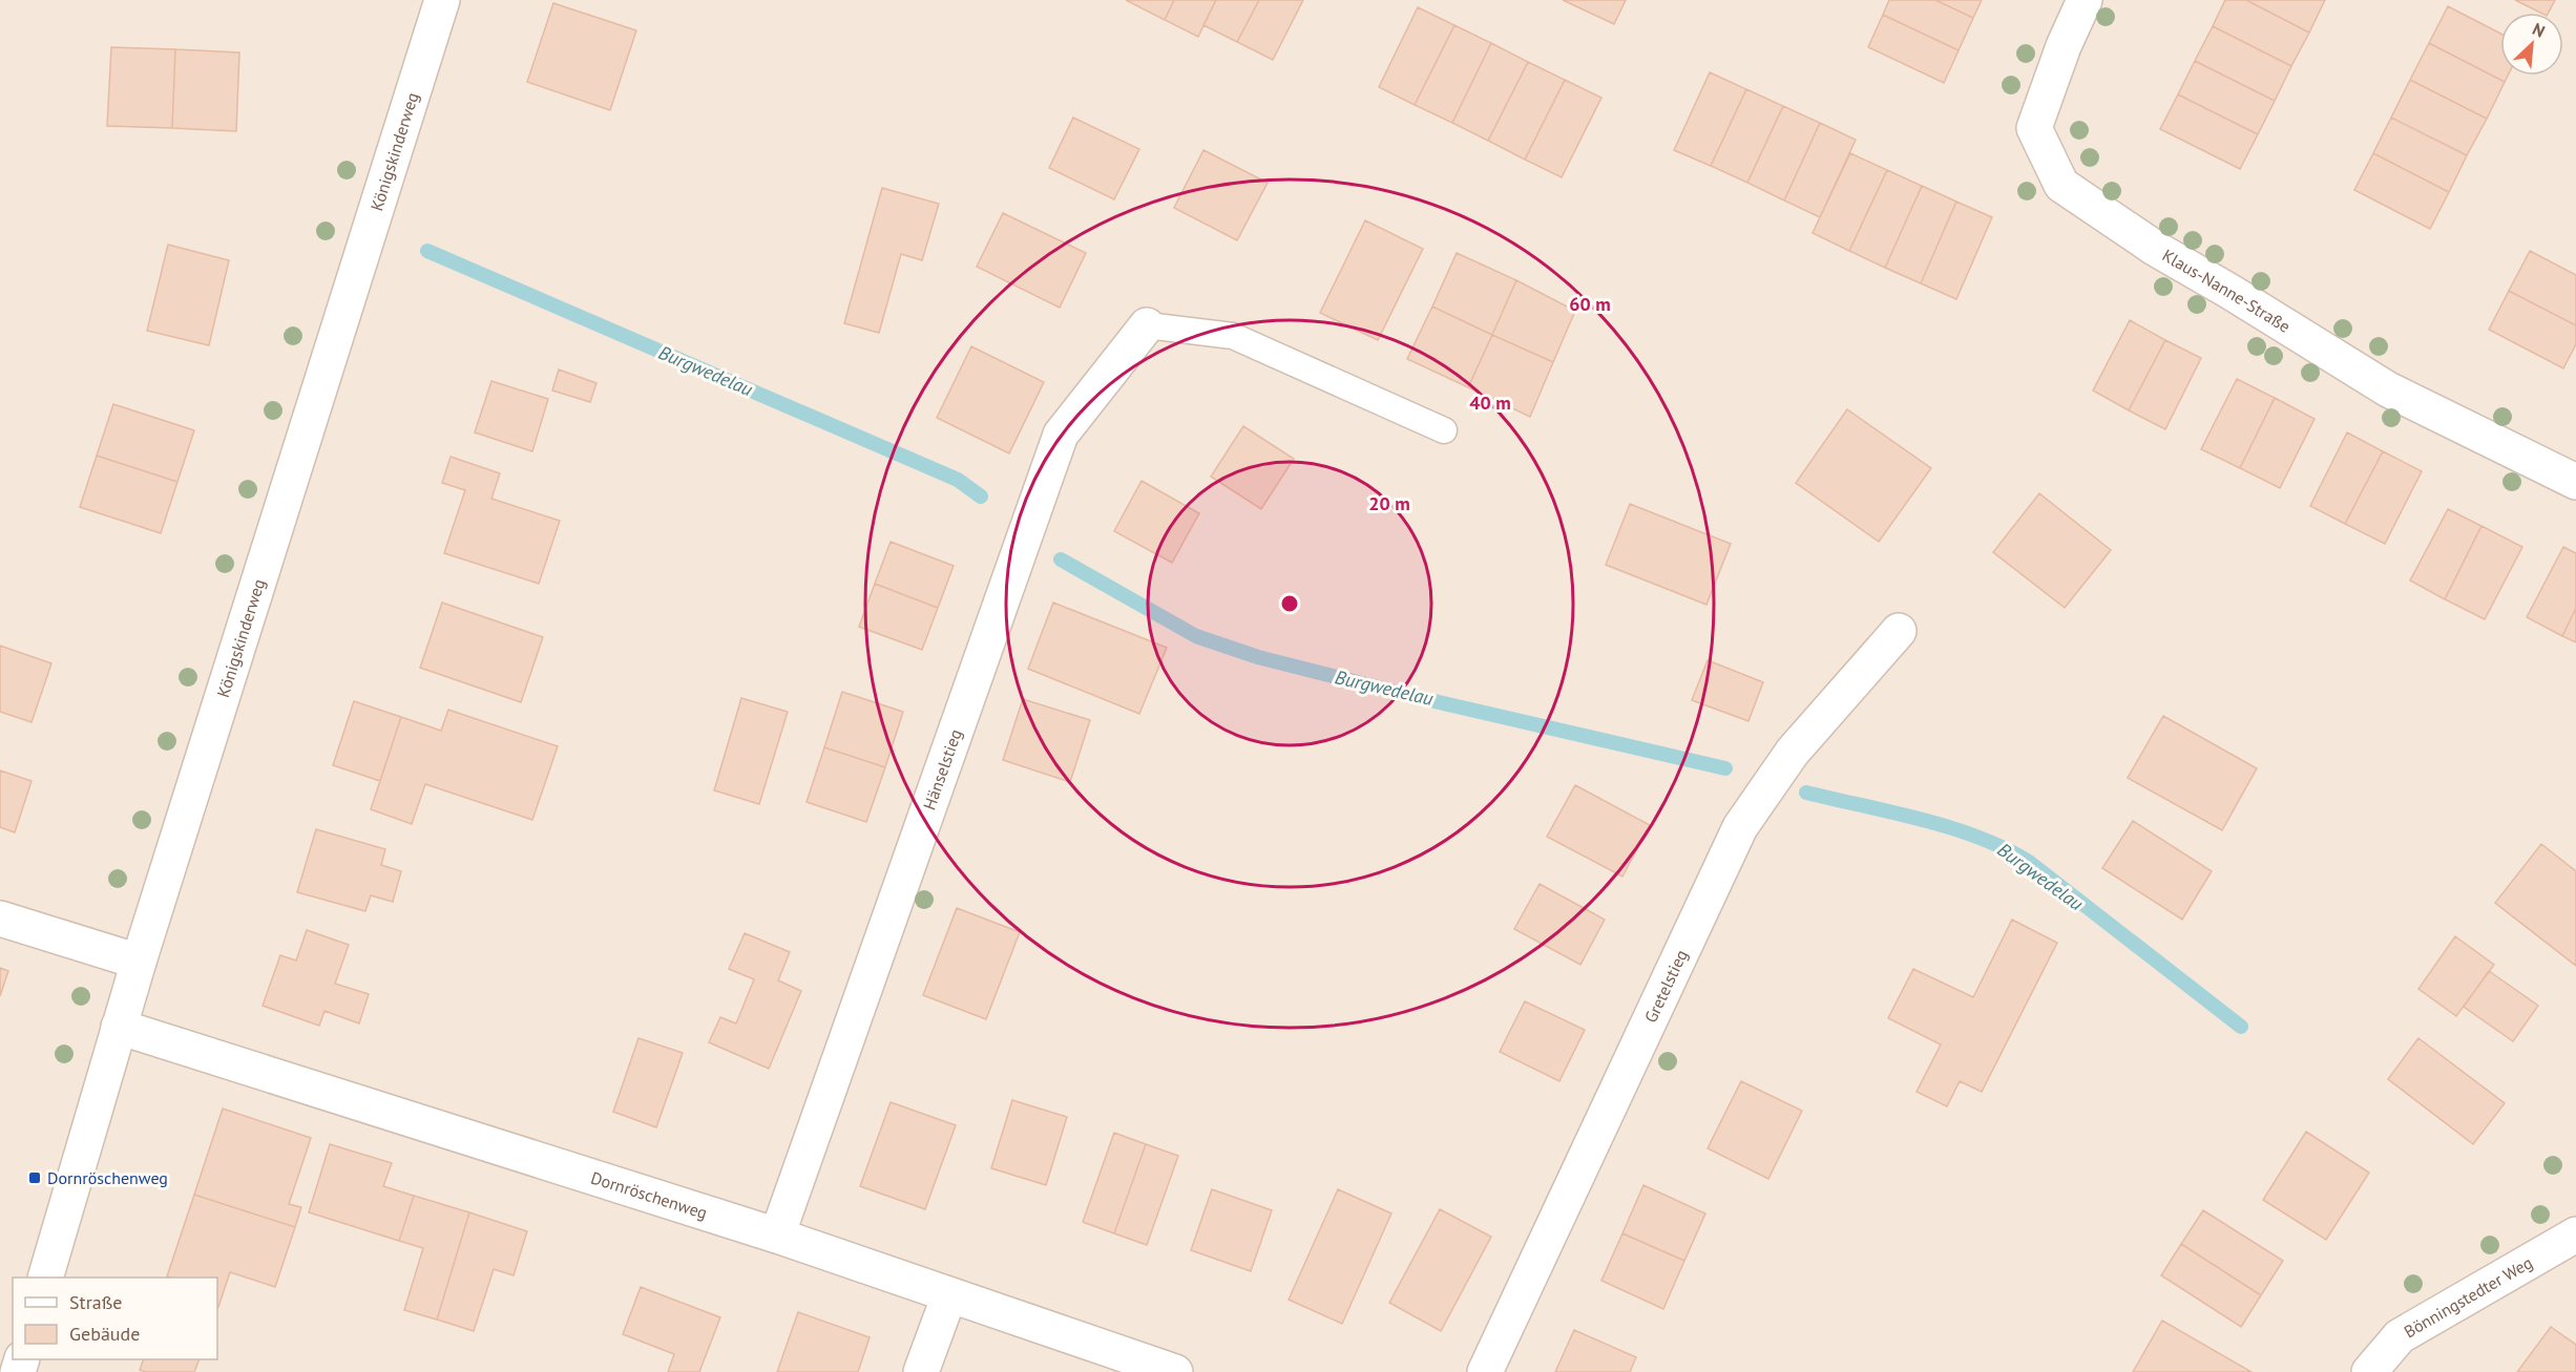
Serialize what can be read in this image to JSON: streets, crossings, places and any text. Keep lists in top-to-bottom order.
{
  "streets": {
    "street": [
      "Königskinderweg",
      "Klaus-Nanne-Straße",
      "Hänselstieg",
      "Gretelstieg",
      "Dornröschenweg",
      "Bönningstedter Weg"
    ]
  },
  "crossings": [
    ["Königskinderweg", "Dornröschenweg"],
    ["Hänselstieg", "Dornröschenweg"]
  ],
  "water": ["Burgwedelau"],
  "places": {
    "transit": ["Dornröschenweg"]
  },
  "legend": ["Straße", "Gebäude"],
  "north": "top right",
  "rings": ["60 m", "40 m", "20 m"]
}
